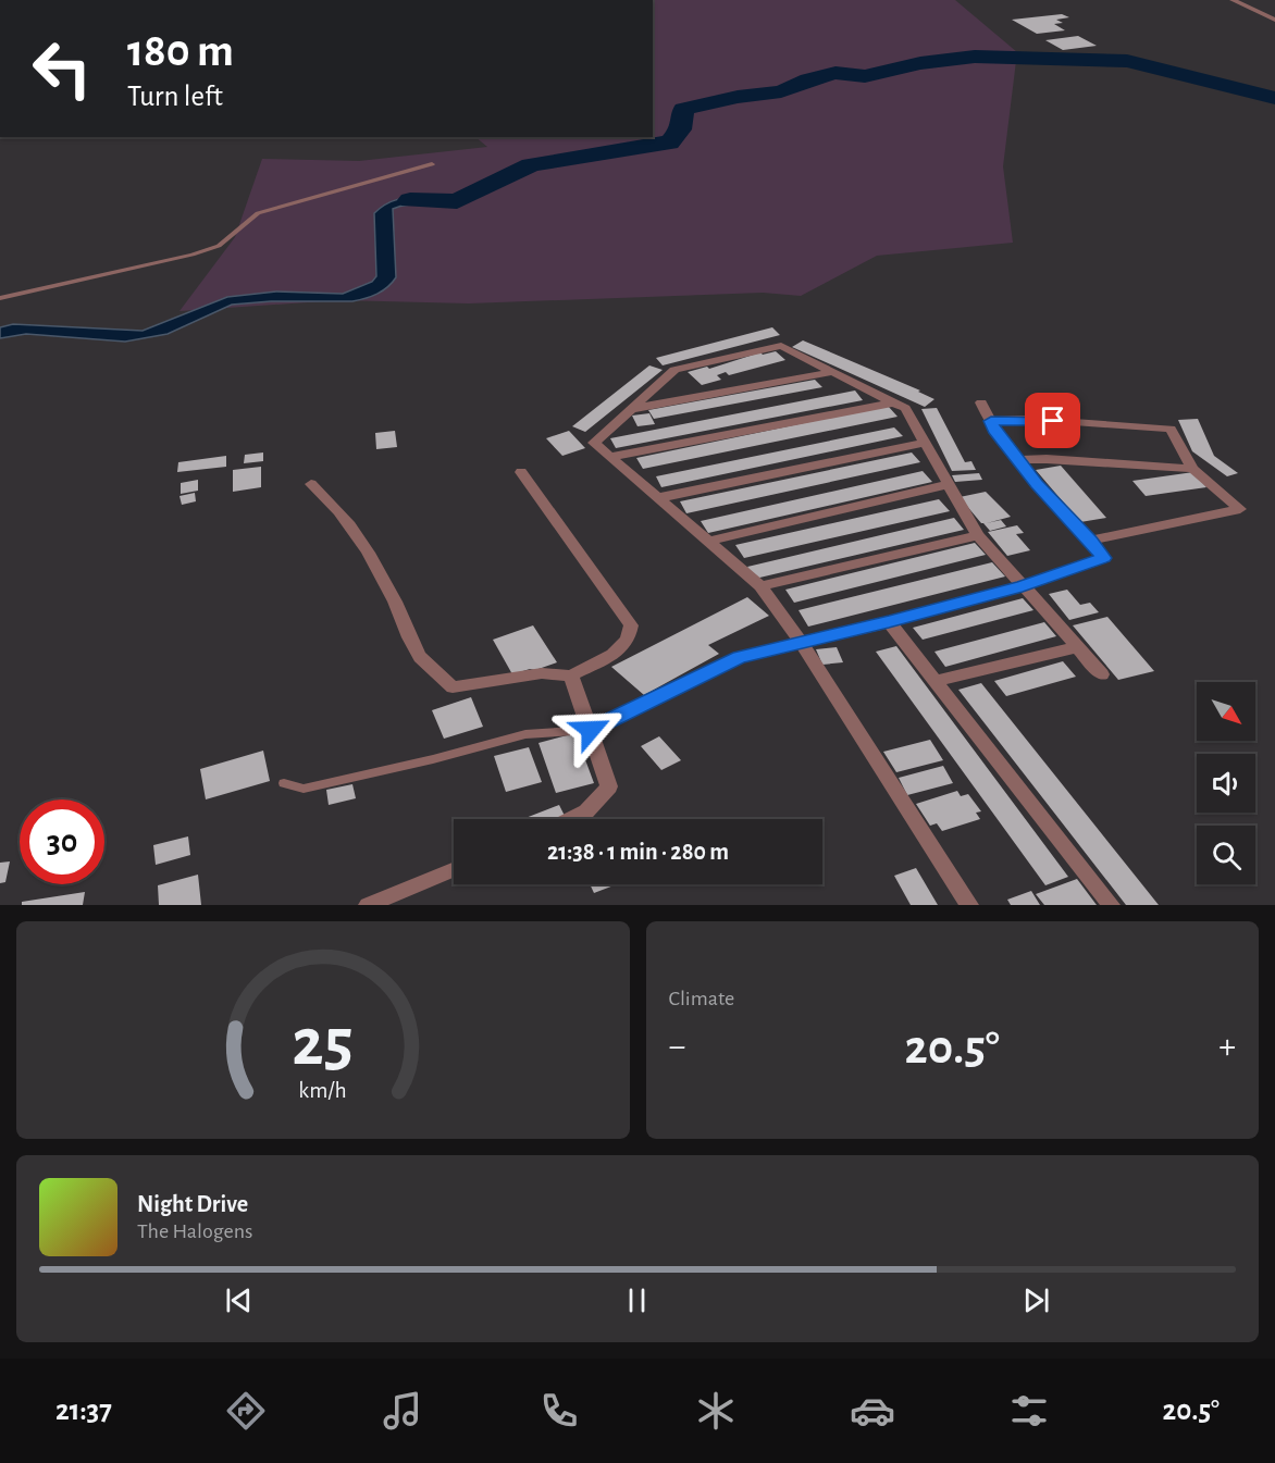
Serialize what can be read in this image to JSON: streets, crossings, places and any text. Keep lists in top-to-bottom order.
{
  "north": "bottom right",
  "page": {
    "turn": ["180 m", "Turn left"],
    "limit": "30",
    "trip": "21:38 · 1 min · 280 m",
    "tile": "Climate",
    "heat": ["−", "20.5°", "+"],
    "song": ["Night Drive", "The Halogens"],
    "tabs": ["21:37", "20.5°"],
    "gauge": ["25", "km/h"]
  }
}
